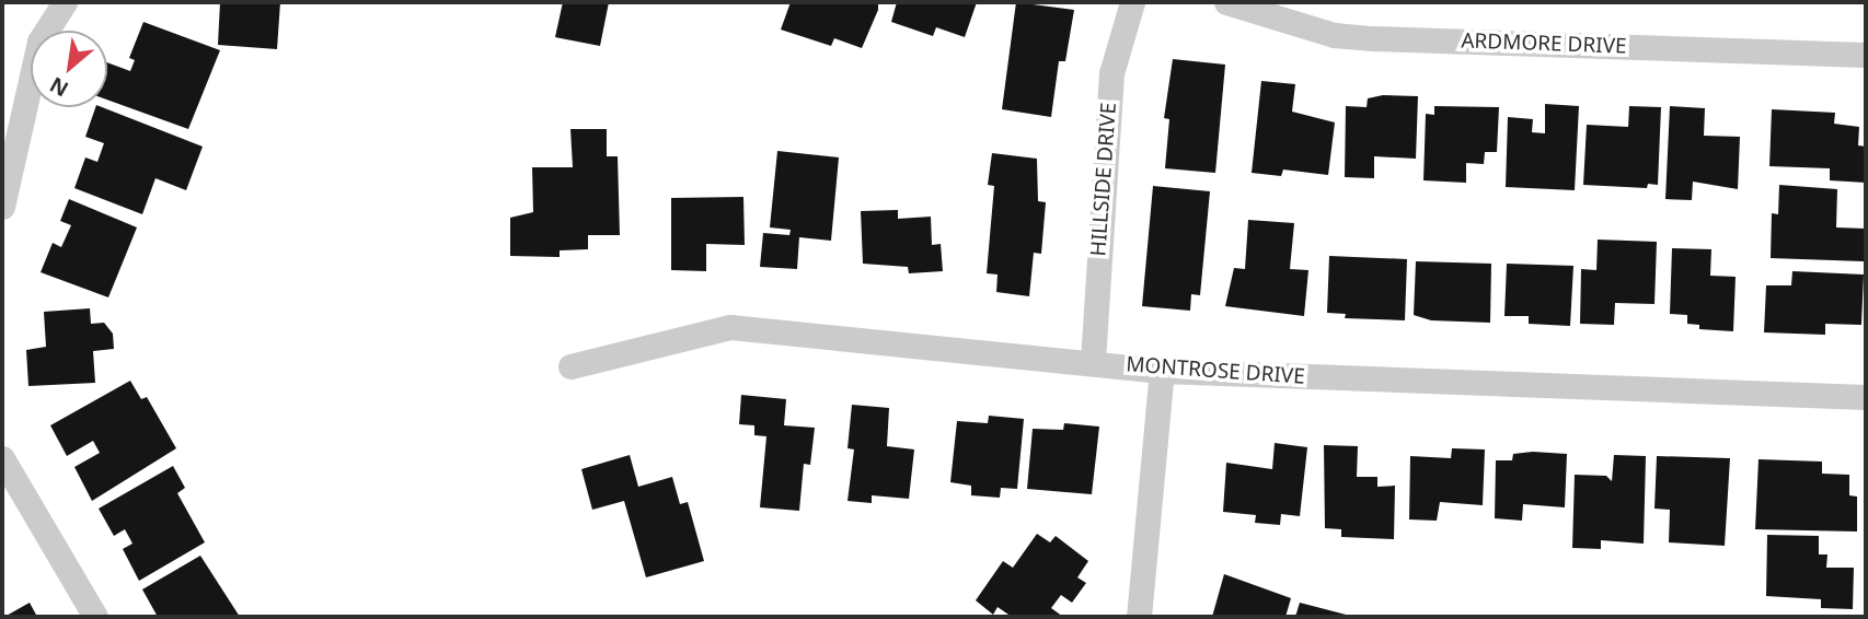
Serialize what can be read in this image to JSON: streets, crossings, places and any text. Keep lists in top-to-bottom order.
{
  "streets": {
    "street": ["ARDMORE DRIVE", "HILLSIDE DRIVE", "MONTROSE DRIVE"]
  },
  "crossings": [
    ["HILLSIDE DRIVE", "MONTROSE DRIVE"]
  ],
  "north": "bottom left"
}
